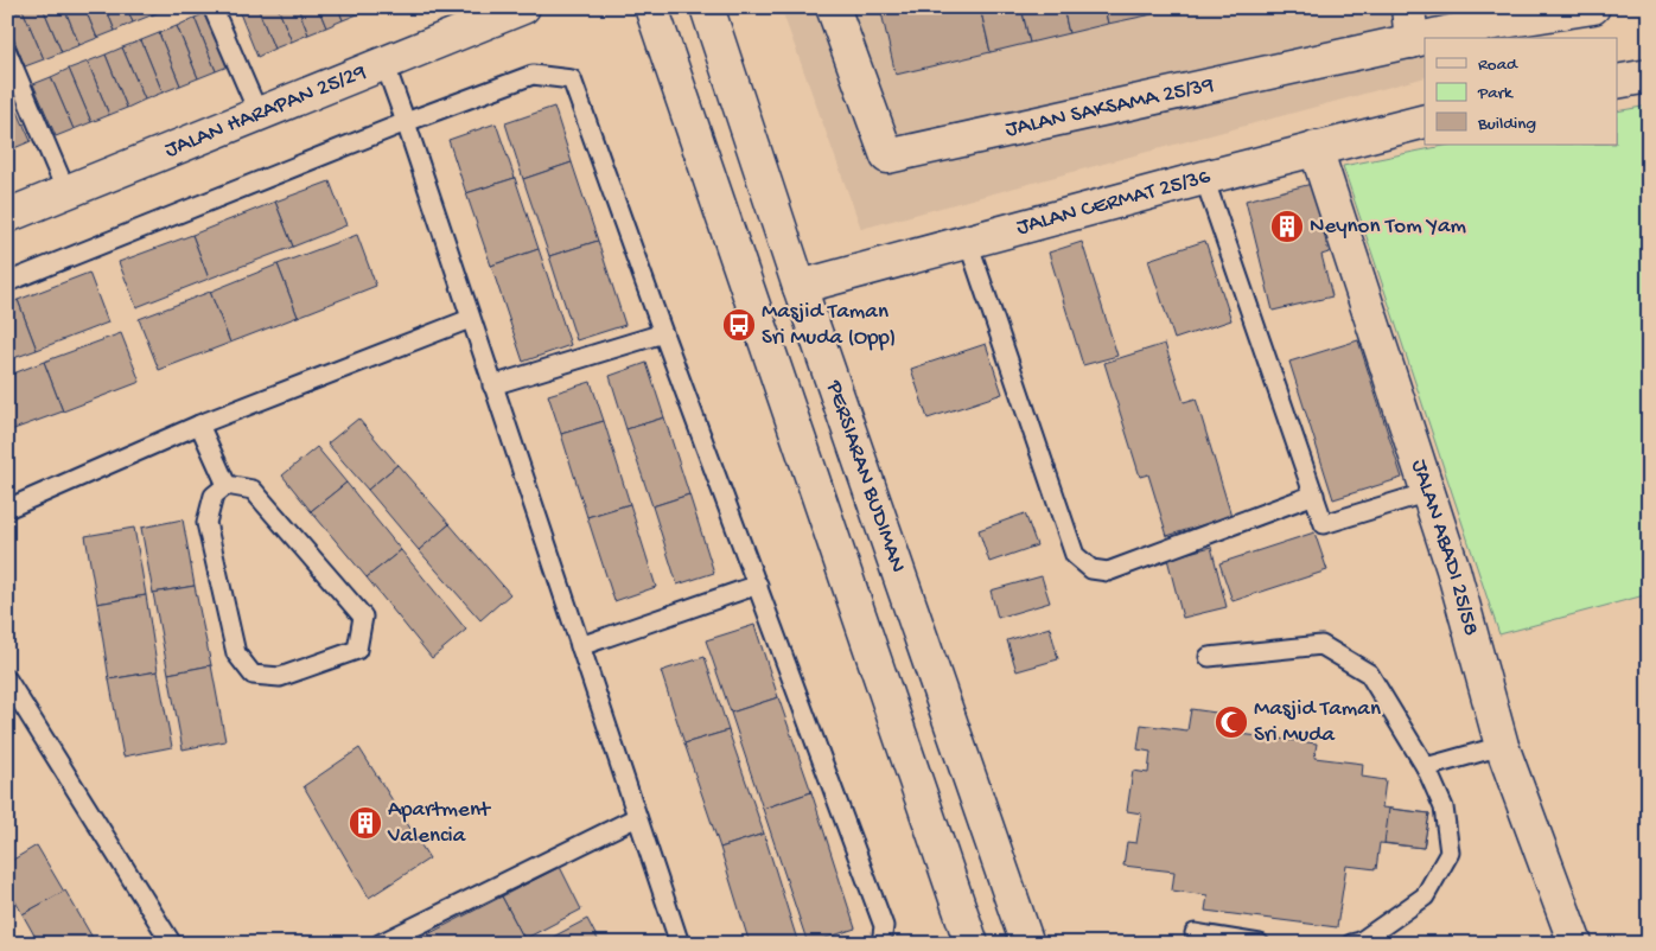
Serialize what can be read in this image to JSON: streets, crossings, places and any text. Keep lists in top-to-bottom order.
{
  "streets": {
    "street": [
      "JALAN SAKSAMA 25/39",
      "JALAN HARAPAN 25/29",
      "JALAN CERMAT 25/36",
      "PERSIARAN BUDIMAN",
      "JALAN ABADI 25/58"
    ]
  },
  "crossings": [
    ["JALAN CERMAT 25/36", "PERSIARAN BUDIMAN"],
    ["JALAN CERMAT 25/36", "JALAN ABADI 25/58"]
  ],
  "places": {
    "building": ["Neynon Tom Yam", "Apartment Valencia"],
    "bus stop": ["Masjid Taman Sri Muda (Opp)"],
    "mosque": ["Masjid Taman Sri Muda"]
  },
  "legend": ["Road", "Park", "Building"]
}
